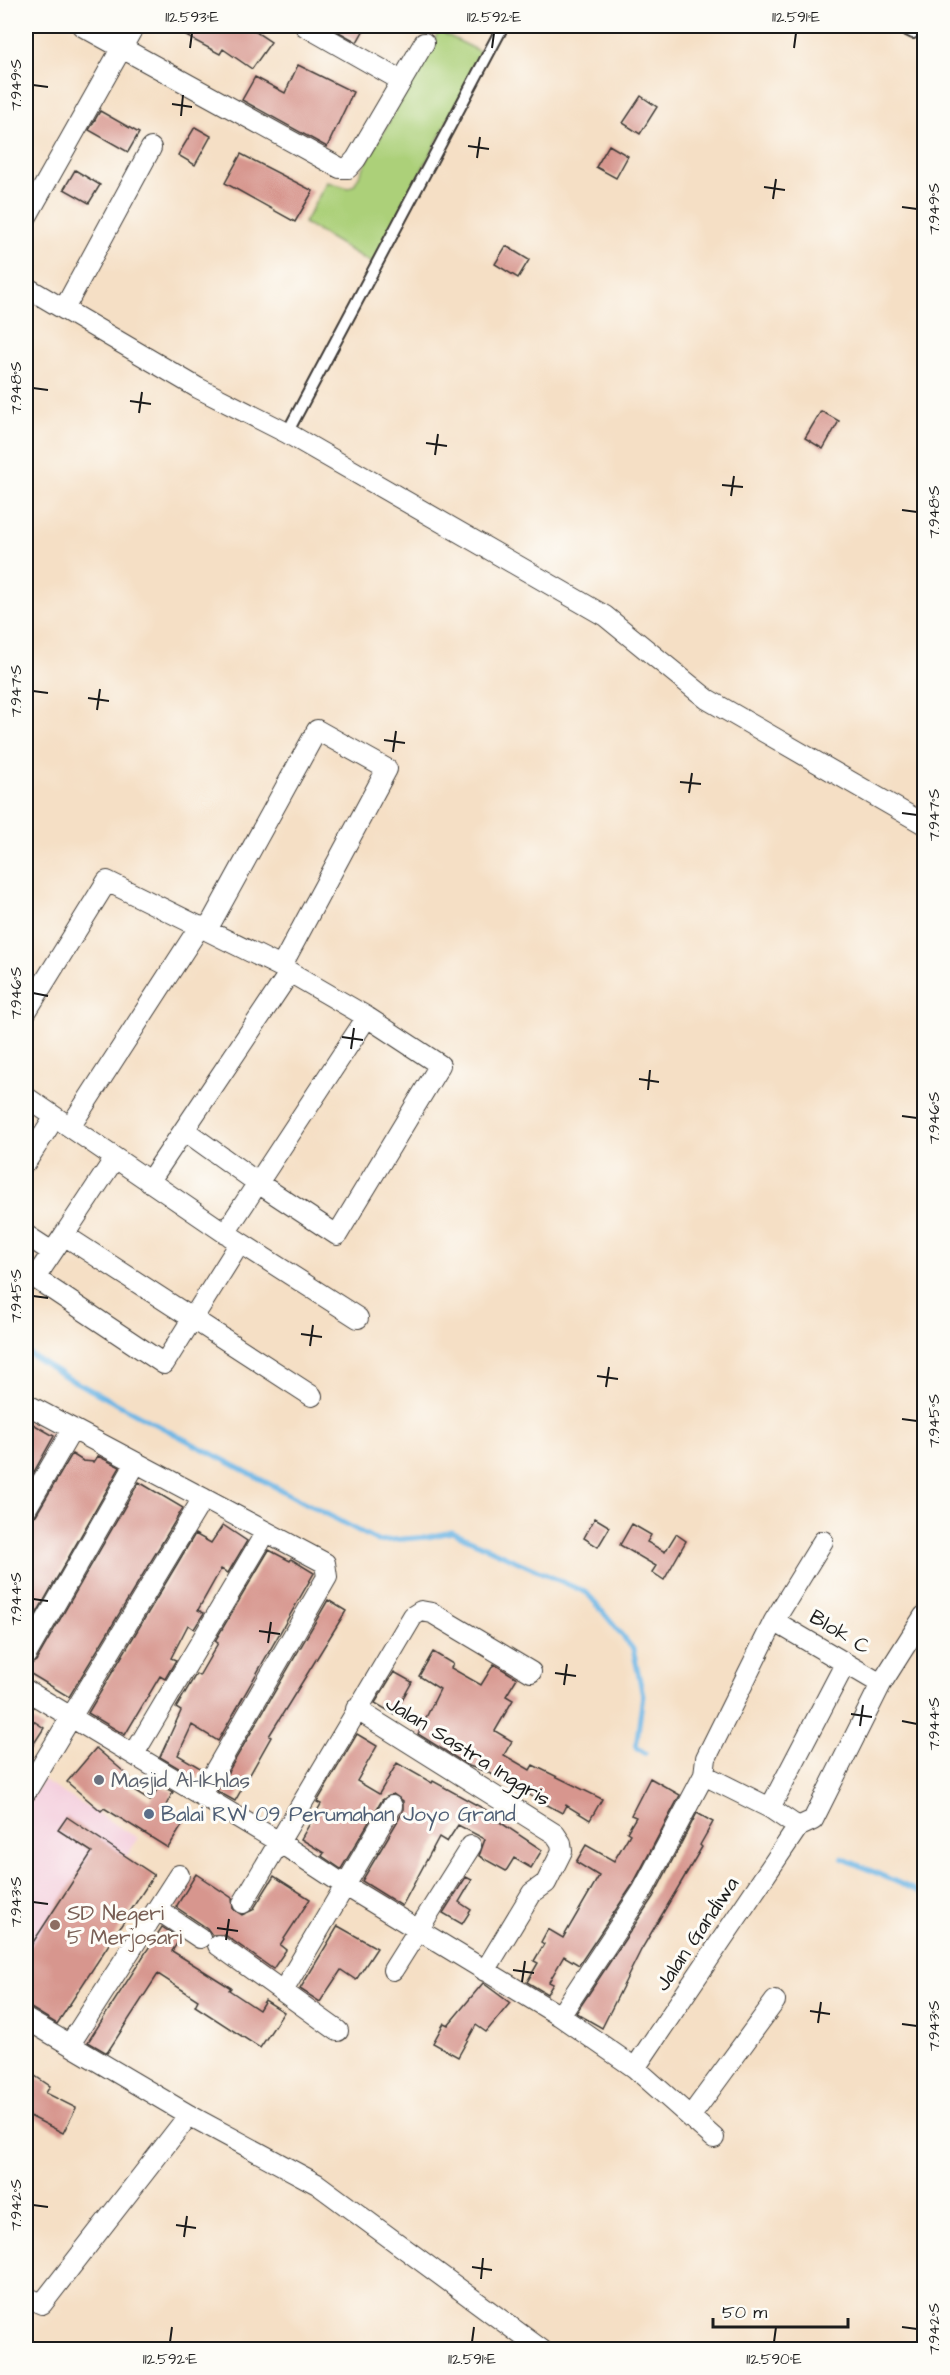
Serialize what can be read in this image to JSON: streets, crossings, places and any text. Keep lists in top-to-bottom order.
{
  "streets": {
    "street": ["Blok C", "Jalan Sastra Inggris", "Jalan Gandiwa"]
  },
  "crossings": [
    ["Blok C", "Jalan Gandiwa"]
  ],
  "places": ["Masjid Al-Ikhlas", "Balai RW 09 Perumahan Joyo Grand", "SD Negeri 5 Merjosari"],
  "scale_bar": "50 m",
  "coordinates": [
    "112.593°E",
    "112.592°E",
    "112.591°E",
    "7.949°S",
    "7.948°S",
    "7.947°S",
    "7.946°S",
    "7.945°S",
    "7.944°S",
    "7.943°S",
    "7.942°S",
    "112.590°E"
  ]
}
